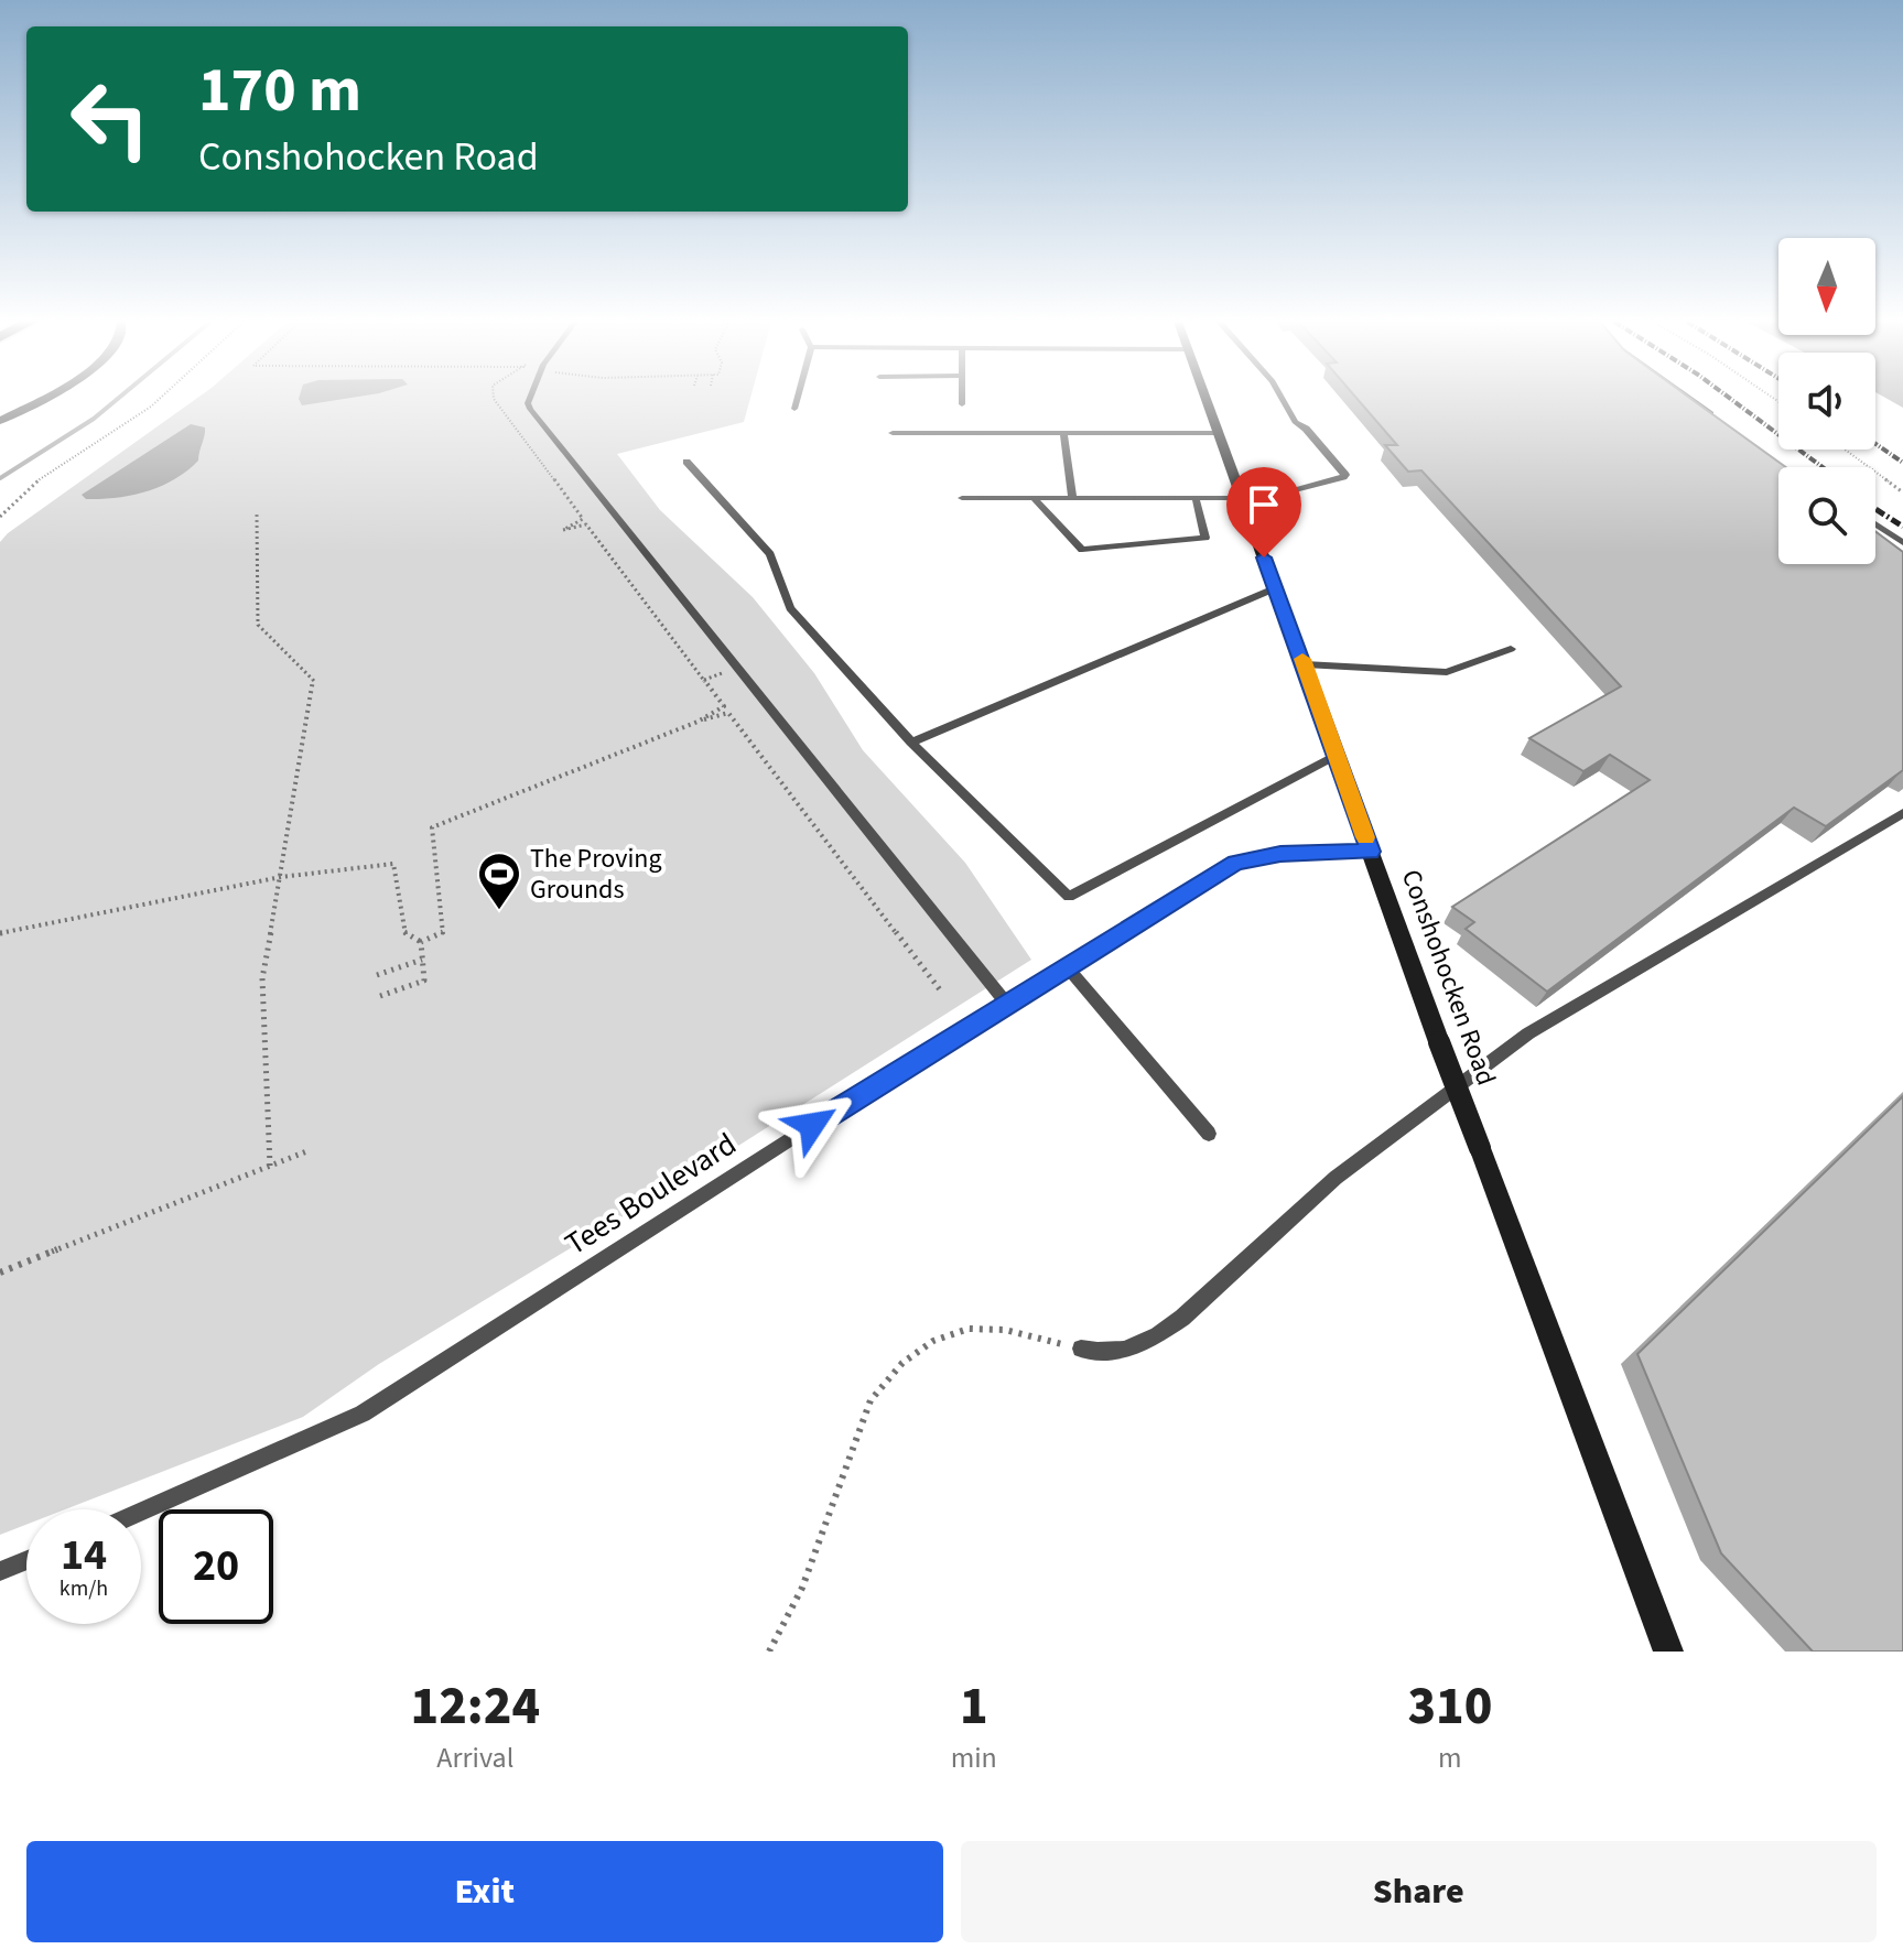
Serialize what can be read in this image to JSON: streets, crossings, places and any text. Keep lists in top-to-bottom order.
{
  "streets": {
    "main road": ["Conshohocken Road"],
    "lane": ["Tees Boulevard"]
  },
  "crossings": [
    ["Conshohocken Road", "Tees Boulevard"]
  ],
  "places": {
    "sports": ["The Proving Grounds"]
  },
  "north": "bottom",
  "page": {
    "turn": ["170 m", "Conshohocken Road"],
    "speed": "14 km/h",
    "limit": "20",
    "eta": [
      "12:24",
      "Arrival",
      "1",
      "min",
      "310",
      "m"
    ],
    "buttons": ["Exit", "Share"]
  }
}
